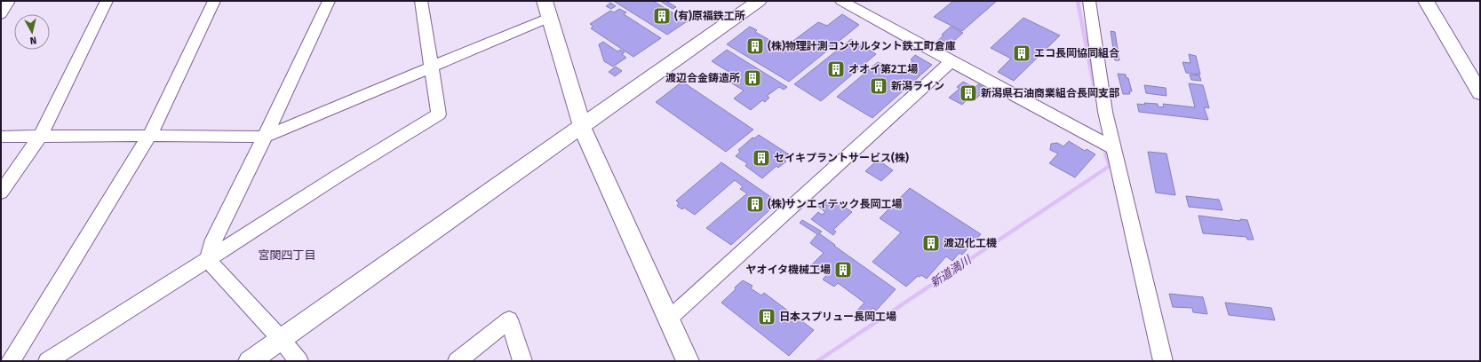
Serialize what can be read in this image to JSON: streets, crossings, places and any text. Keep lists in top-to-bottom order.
{
  "districts": ["宮関四丁目"],
  "water": ["新道満川"],
  "places": {
    "building": [
      "(有)原福鉄工所",
      "(株)物理計測コンサルタント鉄工町倉庫",
      "エコ長岡協同組合",
      "オオイ第2工場",
      "渡辺合金鋳造所",
      "新潟ライン",
      "新潟県石油商業組合長岡支部",
      "セイキプラントサービス(株)",
      "(株)サンエイテック長岡工場",
      "渡辺化工機",
      "ヤオイタ機械工場",
      "日本スプリュー長岡工場"
    ]
  },
  "north": "bottom"
}
